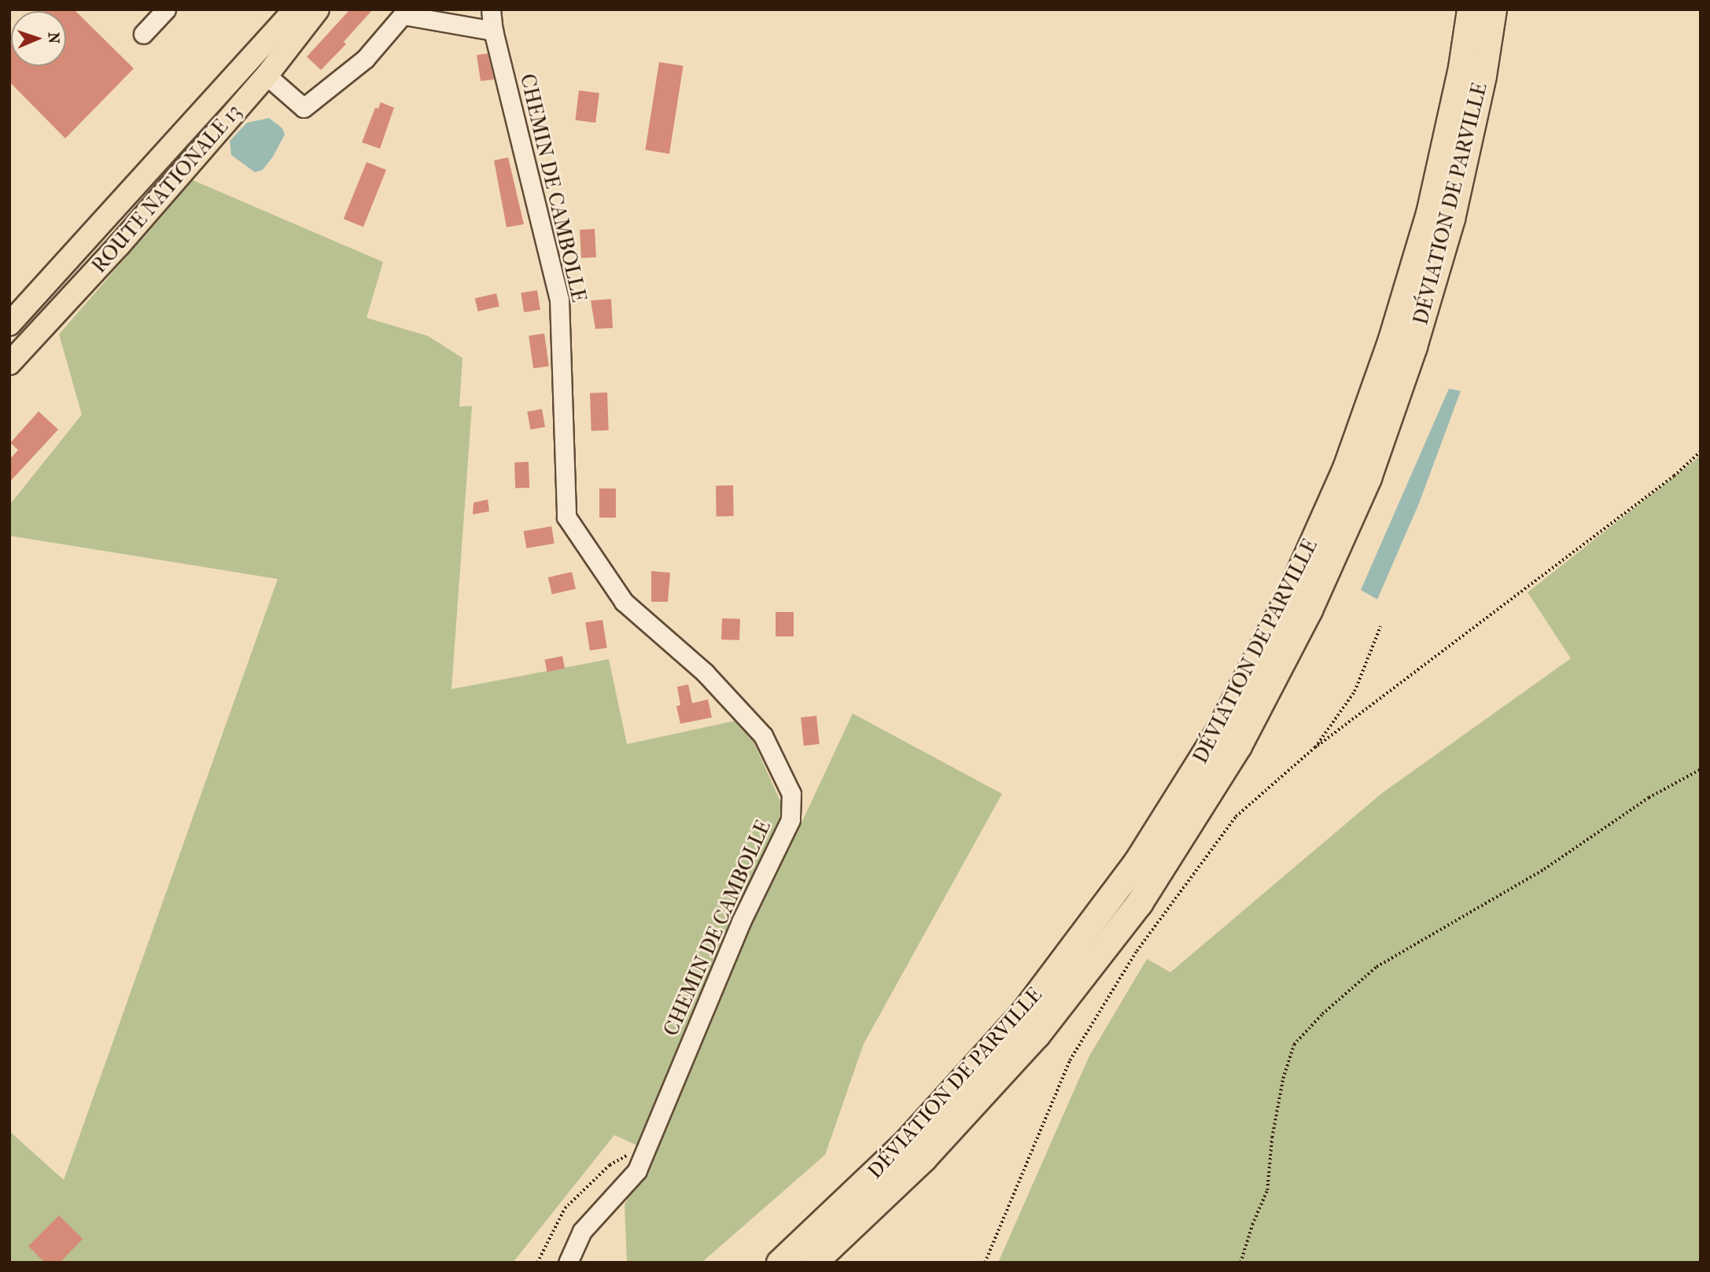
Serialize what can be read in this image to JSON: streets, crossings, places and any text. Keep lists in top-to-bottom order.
{
  "streets": {
    "highway": ["DÉVIATION DE PARVILLE"],
    "main road": ["ROUTE NATIONALE 13"],
    "street": ["CHEMIN DE CAMBOLLE"]
  },
  "north": "right"
}
